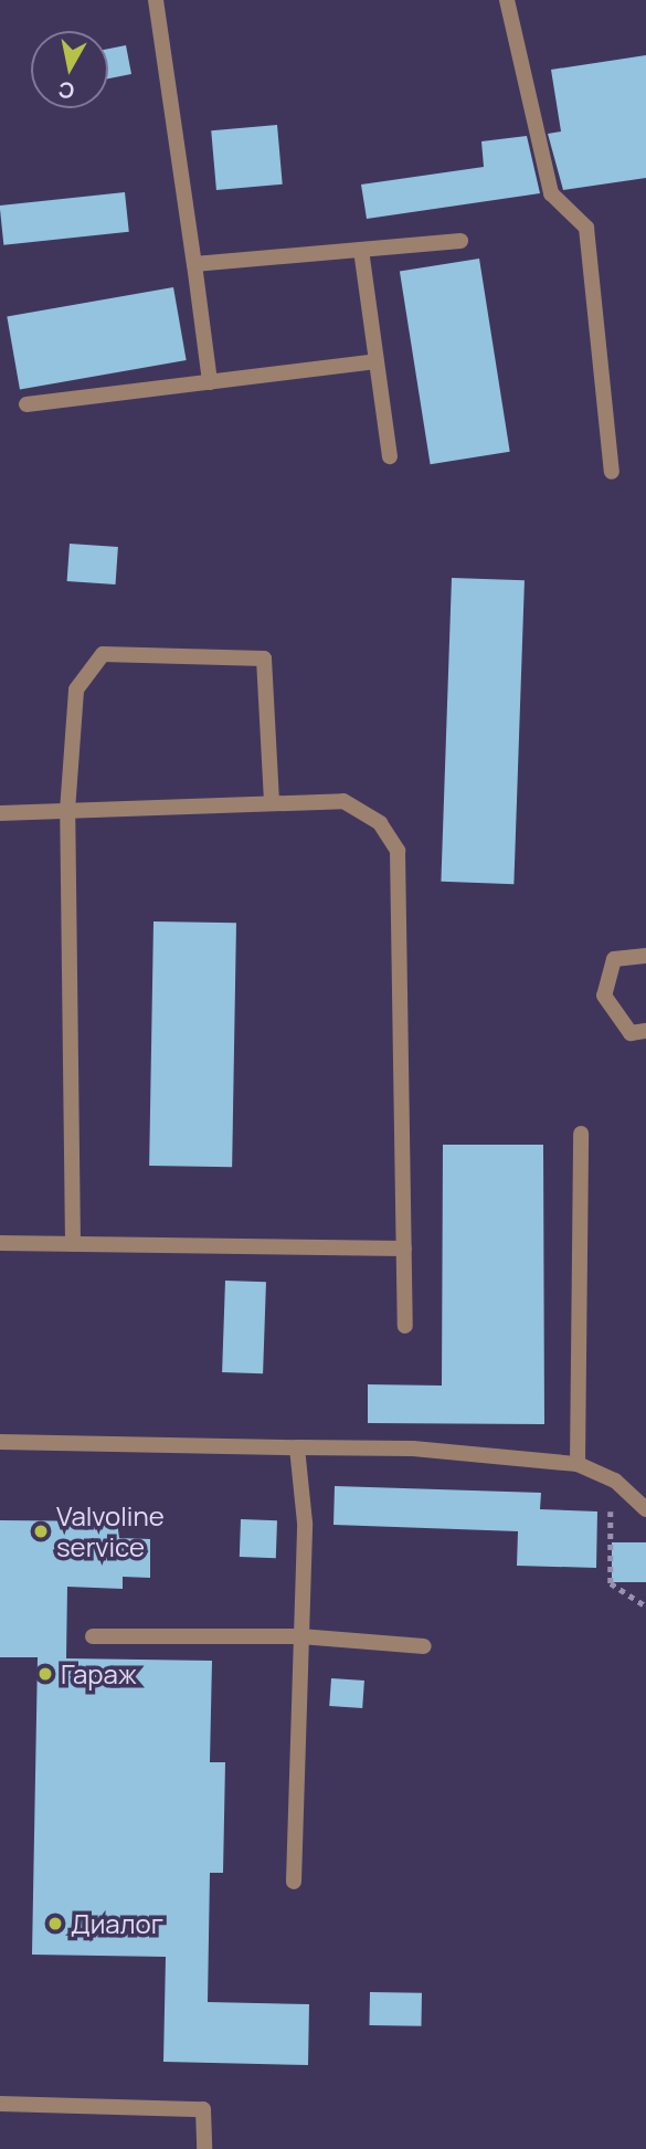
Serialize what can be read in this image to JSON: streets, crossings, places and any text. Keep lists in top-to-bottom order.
{
  "places": ["Valvoline service", "Гараж", "Диалог"],
  "north": "bottom"
}
